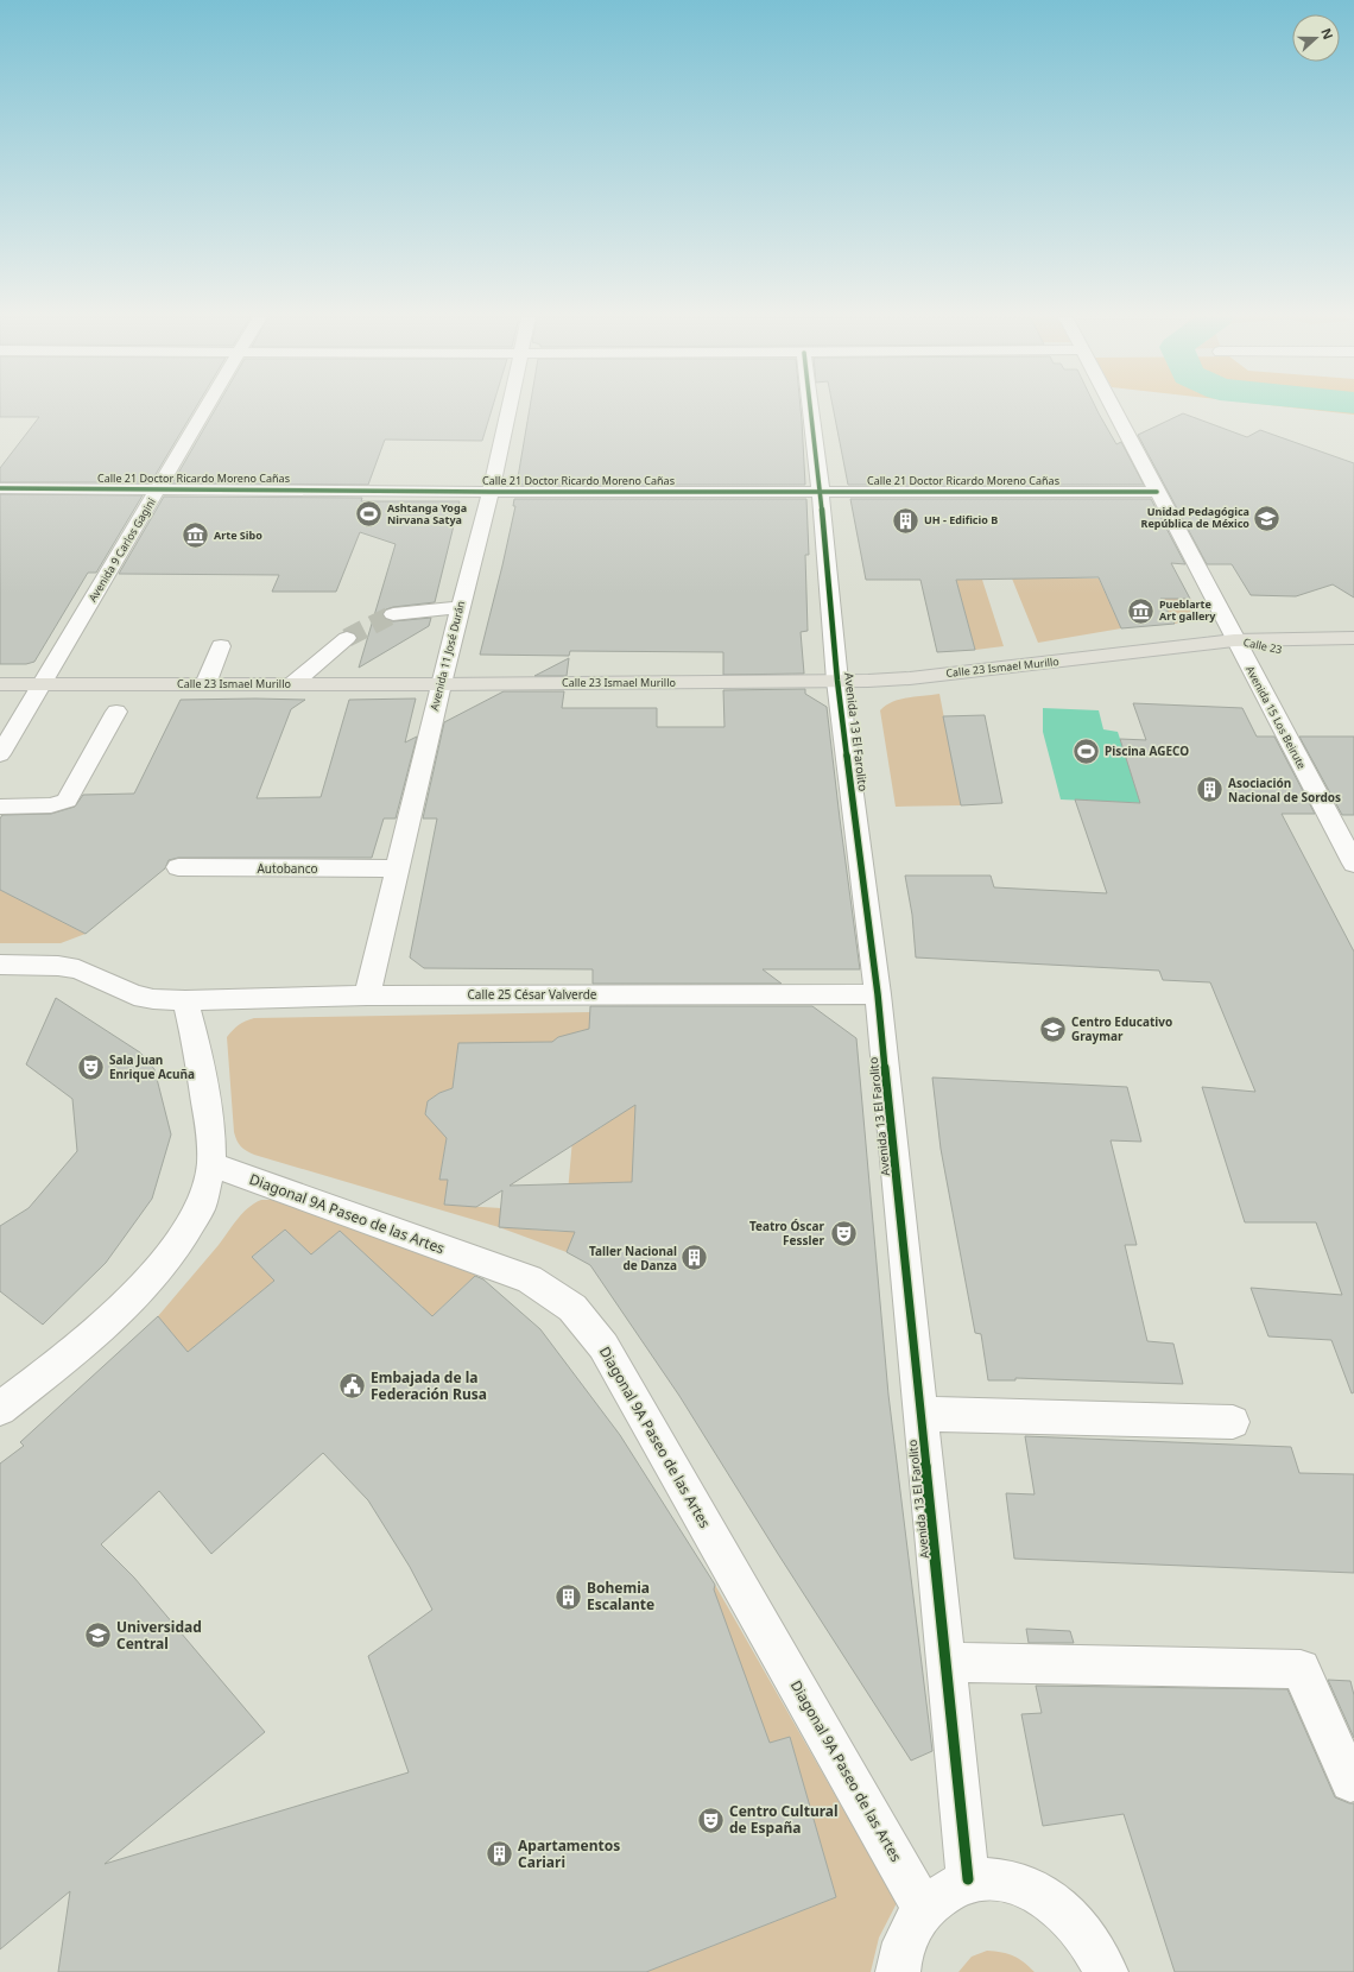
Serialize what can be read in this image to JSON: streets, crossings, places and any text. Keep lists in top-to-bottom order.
{
  "streets": {
    "main road": ["Calle 23", "Calle 23 Ismael Murillo"],
    "street": [
      "Calle 21 Doctor Ricardo Moreno Cañas",
      "Avenida 9 Carlos Gagini",
      "Avenida 11 José Durán",
      "Avenida 15 Los Beirute",
      "Avenida 13 El Farolito",
      "Autobanco",
      "Calle 25 César Valverde",
      "Diagonal 9A Paseo de las Artes"
    ]
  },
  "crossings": [
    ["Calle 21 Doctor Ricardo Moreno Cañas", "Avenida 9 Carlos Gagini"],
    ["Calle 21 Doctor Ricardo Moreno Cañas", "Avenida 11 José Durán"],
    ["Calle 21 Doctor Ricardo Moreno Cañas", "Avenida 15 Los Beirute"],
    ["Calle 21 Doctor Ricardo Moreno Cañas", "Avenida 13 El Farolito"],
    ["Avenida 9 Carlos Gagini", "Calle 23 Ismael Murillo"],
    ["Calle 23", "Calle 23 Ismael Murillo"],
    ["Calle 23", "Avenida 15 Los Beirute"],
    ["Avenida 11 José Durán", "Calle 23 Ismael Murillo"],
    ["Avenida 11 José Durán", "Autobanco"],
    ["Avenida 11 José Durán", "Calle 25 César Valverde"],
    ["Calle 23 Ismael Murillo", "Avenida 15 Los Beirute"],
    ["Calle 23 Ismael Murillo", "Avenida 13 El Farolito"],
    ["Avenida 13 El Farolito", "Calle 25 César Valverde"]
  ],
  "places": {
    "sports": ["Ashtanga Yoga Nirvana Satya", "Piscina AGECO"],
    "school or university": ["Unidad Pedagógica República de México", "Centro Educativo Graymar", "Universidad Central"],
    "building": [
      "UH - Edificio B",
      "Asociación Nacional de Sordos",
      "Taller Nacional de Danza",
      "Bohemia Escalante",
      "Apartamentos Cariari"
    ],
    "museum": ["Arte Sibo", "Pueblarte Art gallery"],
    "theatre": ["Sala Juan Enrique Acuña", "Teatro Óscar Fessler", "Centro Cultural de España"],
    "public building": ["Embajada de la Federación Rusa"]
  },
  "north": "right"
}
